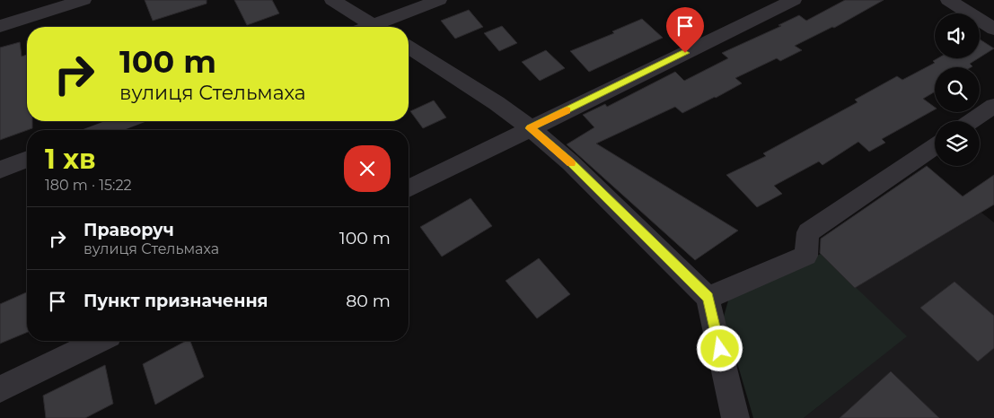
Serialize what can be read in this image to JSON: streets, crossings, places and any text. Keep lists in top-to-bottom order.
{
  "page": {
    "turn": ["100 m", "вулиця Стельмаха"],
    "heading": ["1 хв", "180 m · 15:22"],
    "list": [
      {
        "name": "Праворуч",
        "note": "вулиця Стельмаха",
        "value": "100 m"
      },
      {
        "name": "Пункт призначення",
        "value": "80 m"
      }
    ]
  }
}
